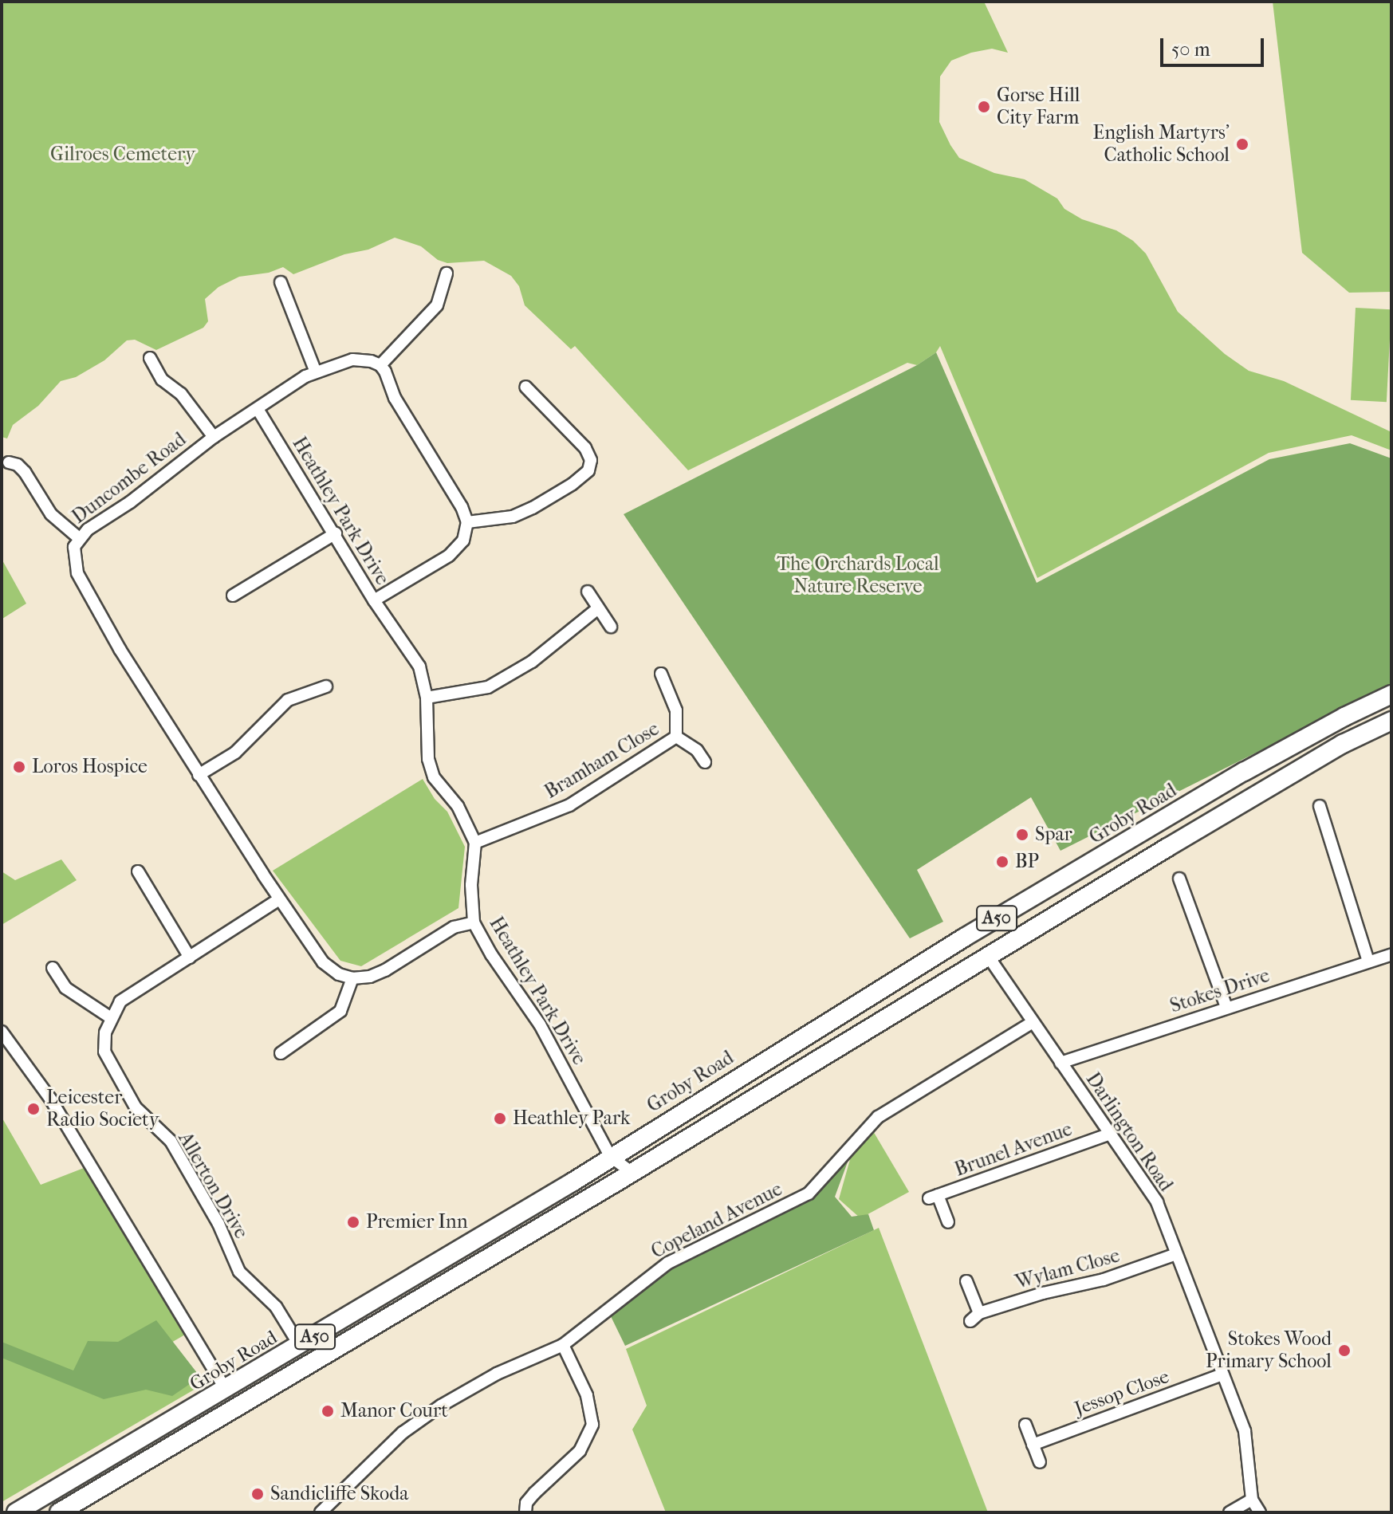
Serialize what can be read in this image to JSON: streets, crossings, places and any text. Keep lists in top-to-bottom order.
{
  "streets": {
    "main road": ["Groby Road", "A50"],
    "street": [
      "Duncombe Road",
      "Heathley Park Drive",
      "Bramham Close",
      "Stokes Drive",
      "Darlington Road",
      "Brunel Avenue",
      "Allerton Drive",
      "Copeland Avenue",
      "Wylam Close",
      "Jessop Close"
    ]
  },
  "crossings": [
    ["Duncombe Road", "Heathley Park Drive"],
    ["Heathley Park Drive", "Bramham Close"],
    ["Heathley Park Drive", "Groby Road"],
    ["Groby Road", "Darlington Road"],
    ["Groby Road", "Allerton Drive"],
    ["Stokes Drive", "Darlington Road"],
    ["Darlington Road", "Brunel Avenue"],
    ["Darlington Road", "Copeland Avenue"],
    ["Darlington Road", "Wylam Close"],
    ["Darlington Road", "Jessop Close"]
  ],
  "parks": ["Gilroes Cemetery", "The Orchards Local Nature Reserve"],
  "places": [
    "Gorse Hill City Farm",
    "English Martyrs' Catholic School",
    "Loros Hospice",
    "Spar",
    "BP",
    "Leicester Radio Society",
    "Heathley Park",
    "Premier Inn",
    "Stokes Wood Primary School",
    "Manor Court",
    "Sandicliffe Skoda"
  ],
  "scale_bar": "50 m"
}
